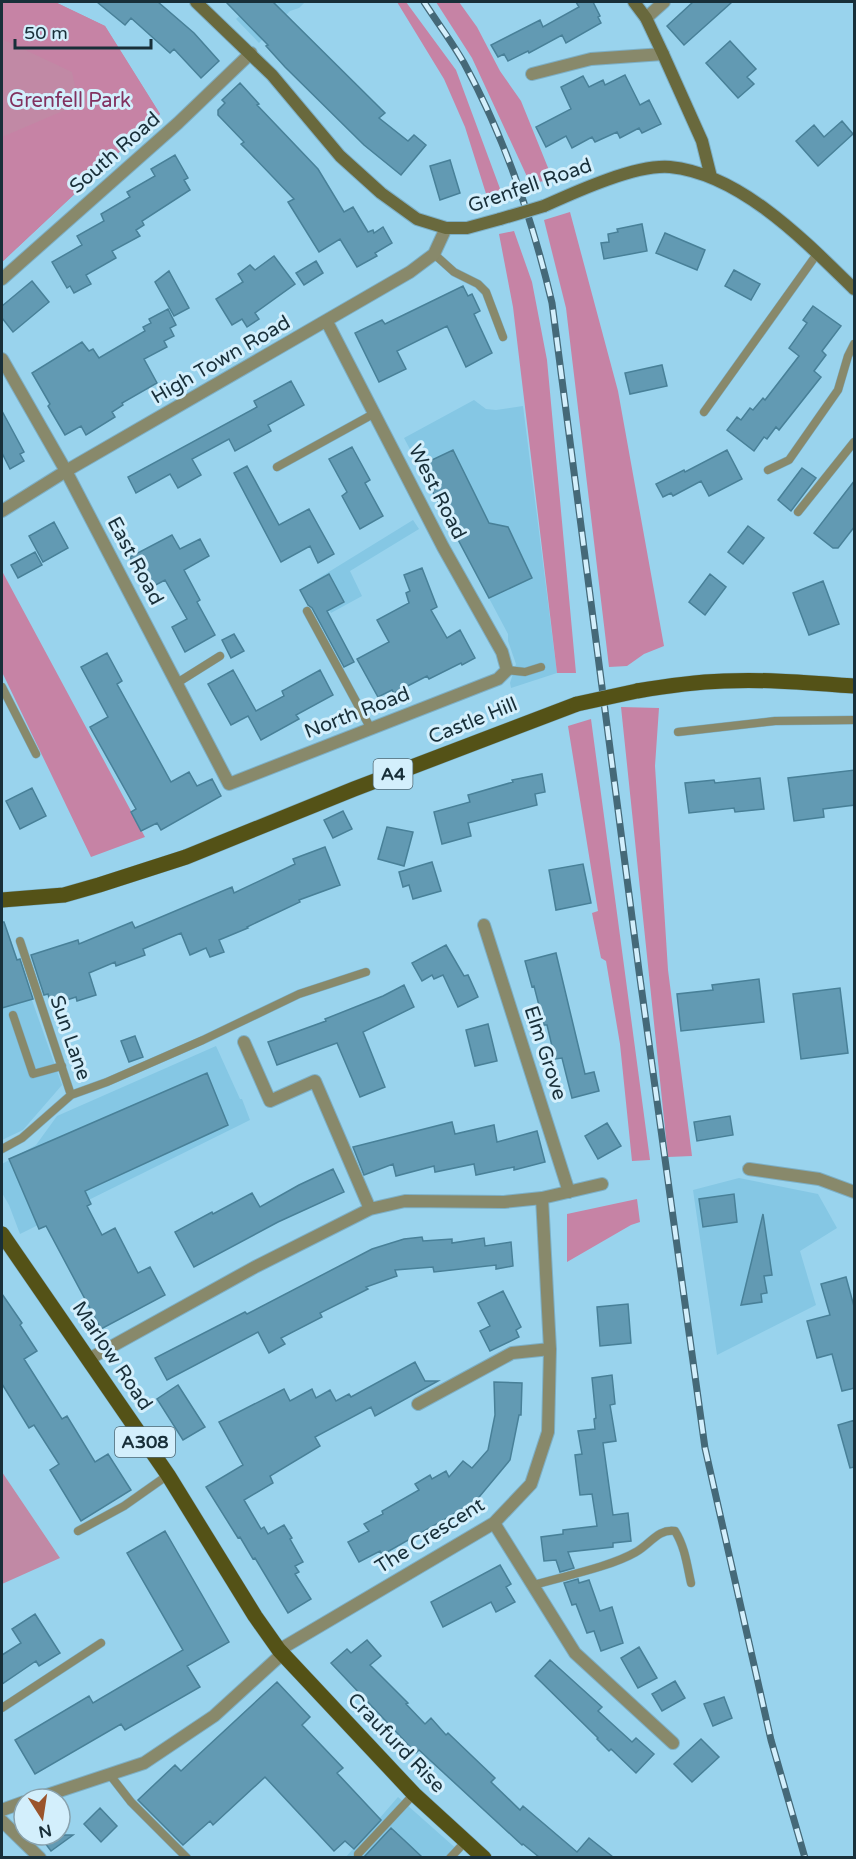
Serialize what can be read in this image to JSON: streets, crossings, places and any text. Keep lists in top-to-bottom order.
{
  "streets": {
    "main road": [
      "Castle Hill",
      "A4",
      "Marlow Road",
      "A308",
      "Craufurd Rise"
    ],
    "street": [
      "South Road",
      "Grenfell Road",
      "High Town Road",
      "West Road",
      "East Road",
      "North Road",
      "Elm Grove",
      "The Crescent"
    ],
    "lane": ["Sun Lane"]
  },
  "crossings": [
    ["South Road", "Grenfell Road"],
    ["Grenfell Road", "High Town Road"],
    ["High Town Road", "West Road"],
    ["High Town Road", "East Road"],
    ["West Road", "North Road"],
    ["East Road", "North Road"],
    ["Castle Hill", "A4"],
    ["Marlow Road", "The Crescent"],
    ["Marlow Road", "Craufurd Rise"],
    ["The Crescent", "Craufurd Rise"]
  ],
  "parks": ["Grenfell Park"],
  "scale_bar": "50 m",
  "north": "bottom"
}
